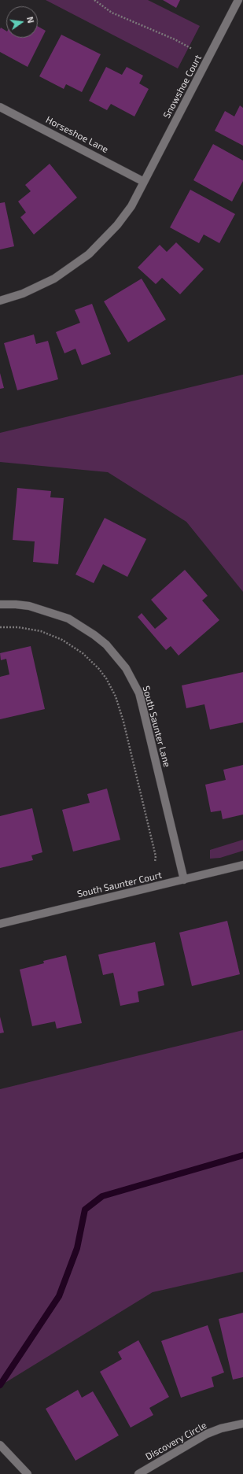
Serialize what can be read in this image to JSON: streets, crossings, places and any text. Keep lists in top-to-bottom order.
{
  "streets": {
    "street": [
      "Snowshoe Court",
      "Horseshoe Lane",
      "South Saunter Lane",
      "South Saunter Court",
      "Discovery Circle"
    ]
  },
  "crossings": [
    ["Snowshoe Court", "Horseshoe Lane"],
    ["South Saunter Lane", "South Saunter Court"]
  ],
  "north": "right"
}
